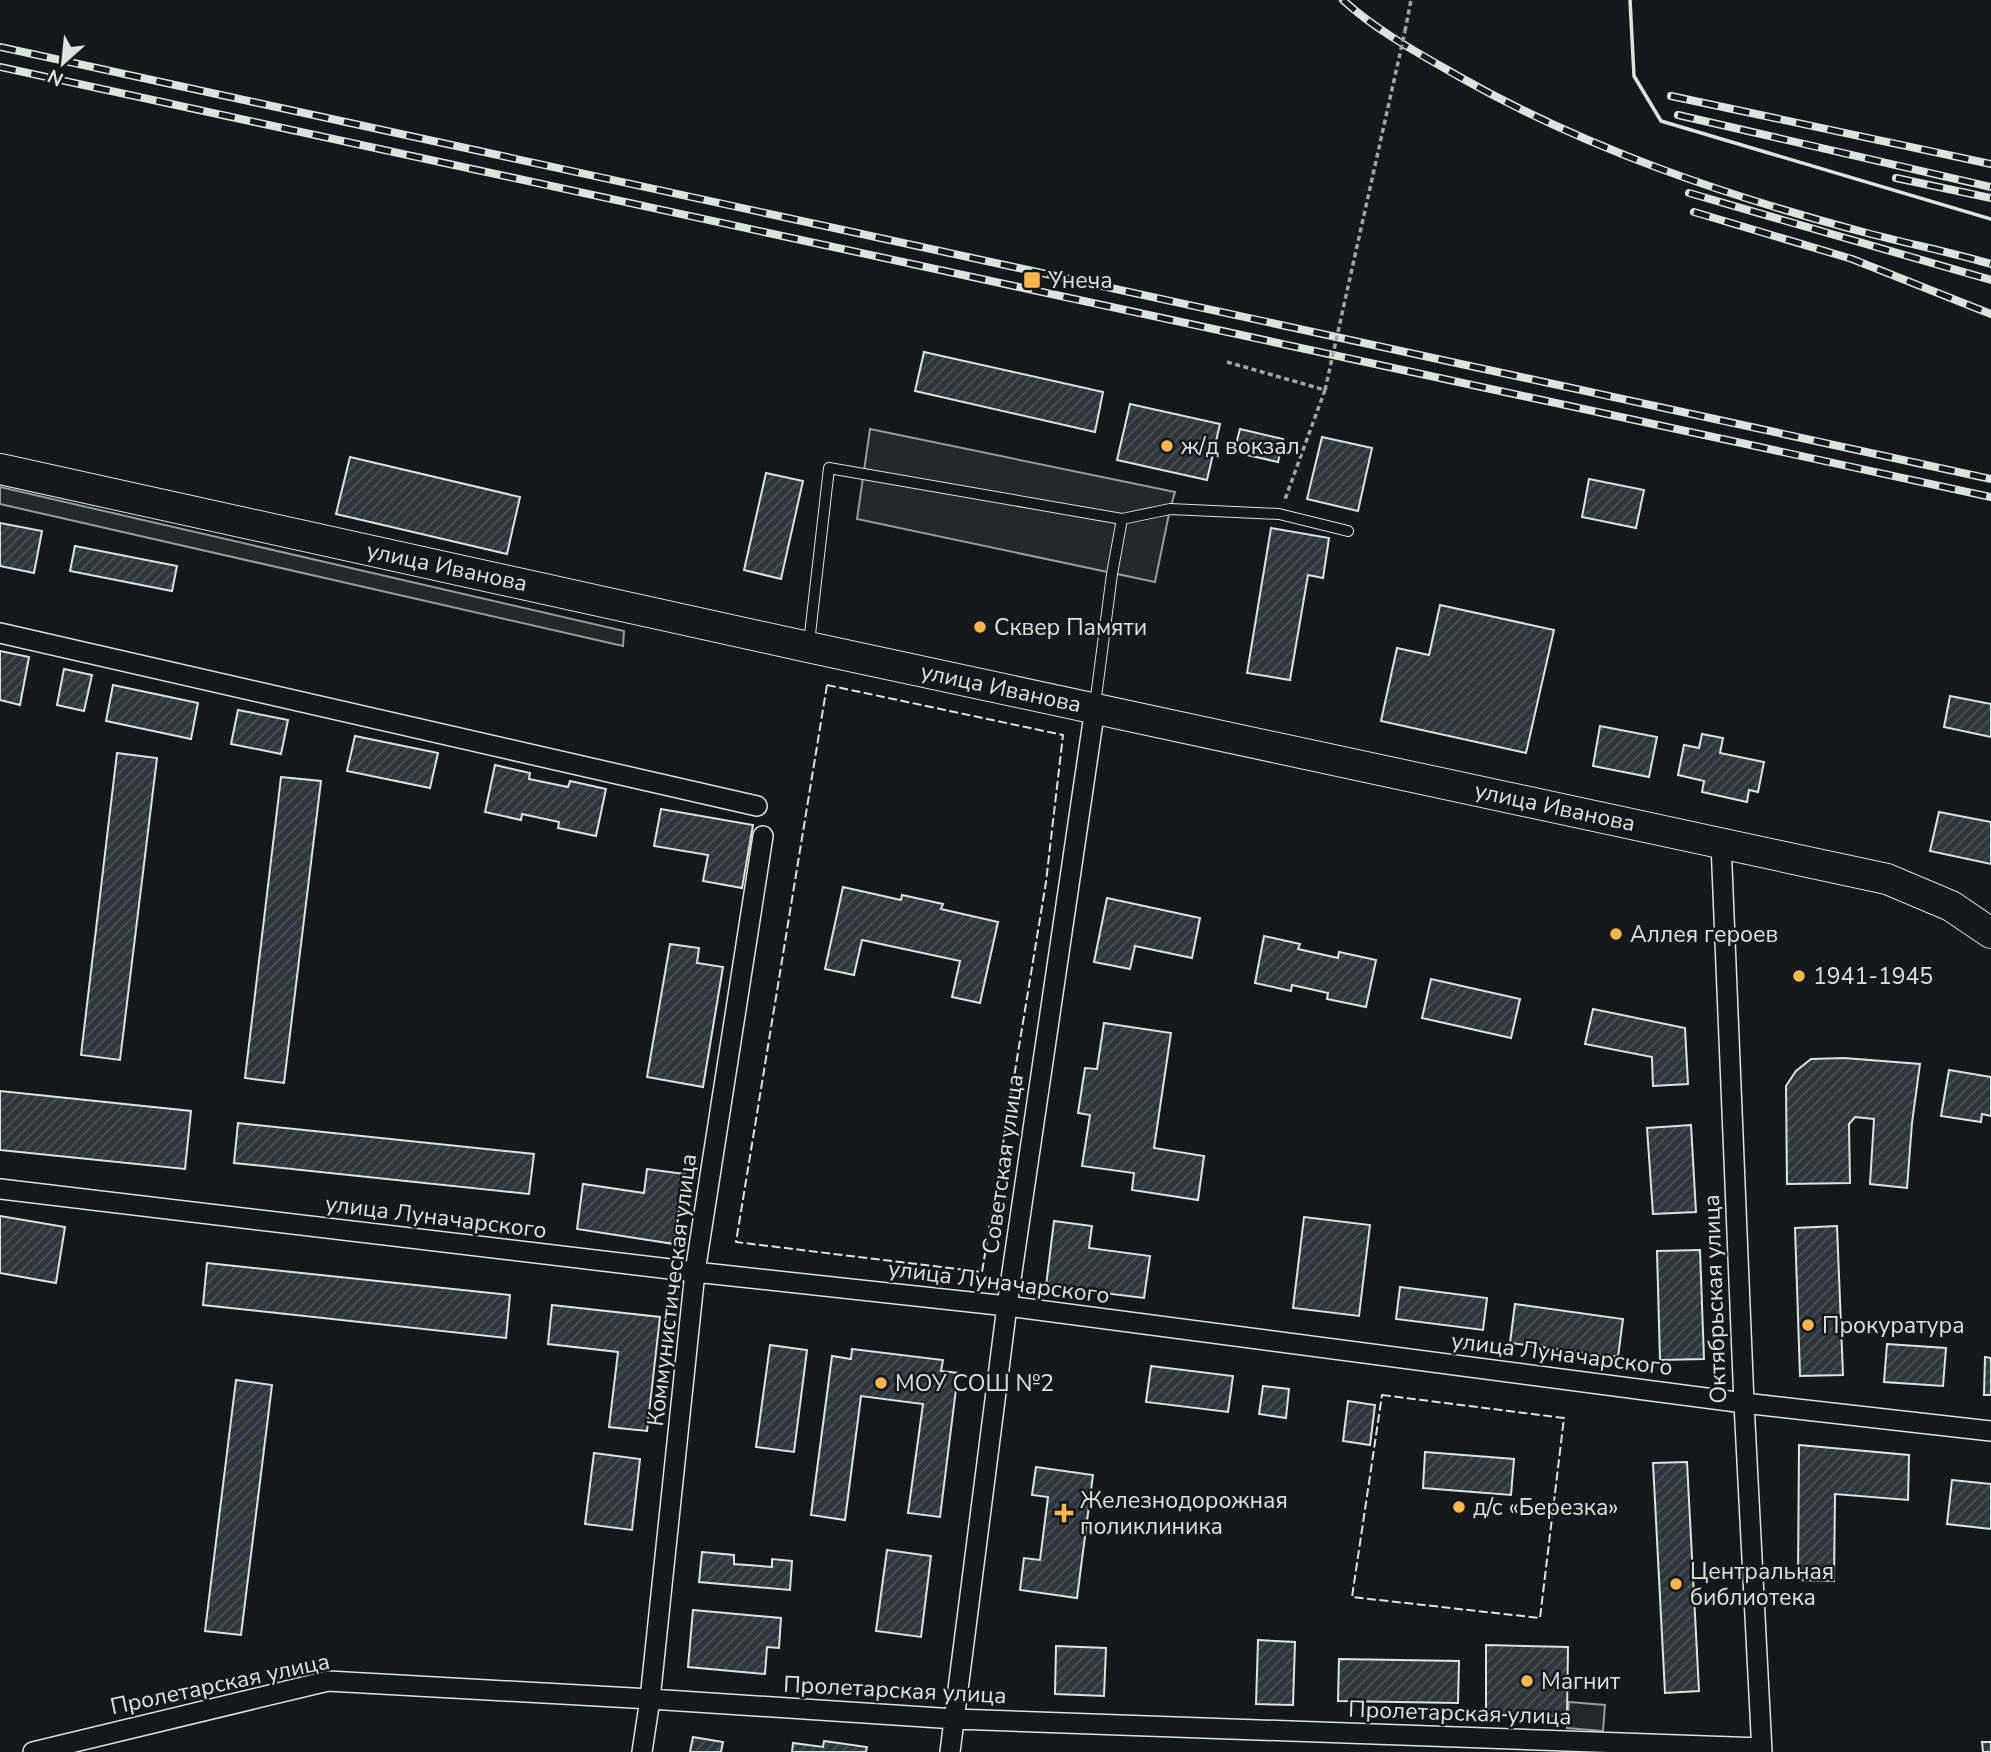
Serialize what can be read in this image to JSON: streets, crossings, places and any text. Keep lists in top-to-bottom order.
{
  "streets": {
    "main road": ["улица Иванова"],
    "street": [
      "Советская улица",
      "улица Луначарского",
      "Коммунистическая улица",
      "Октябрьская улица",
      "Пролетарская улица"
    ]
  },
  "crossings": [
    ["улица Иванова", "Советская улица"],
    ["улица Иванова", "Октябрьская улица"],
    ["Советская улица", "улица Луначарского"],
    ["Советская улица", "Пролетарская улица"],
    ["улица Луначарского", "Коммунистическая улица"],
    ["улица Луначарского", "Октябрьская улица"],
    ["Коммунистическая улица", "Пролетарская улица"],
    ["Октябрьская улица", "Пролетарская улица"]
  ],
  "places": {
    "transit": ["Унеча"],
    "other": [
      "ж/д вокзал",
      "Сквер Памяти",
      "Аллея героев",
      "1941-1945",
      "Прокуратура",
      "МОУ СОШ №2",
      "д/с «Березка»",
      "Центральная библиотека",
      "Магнит"
    ],
    "health": ["Железнодорожная поликлиника"]
  },
  "north": "bottom left"
}
